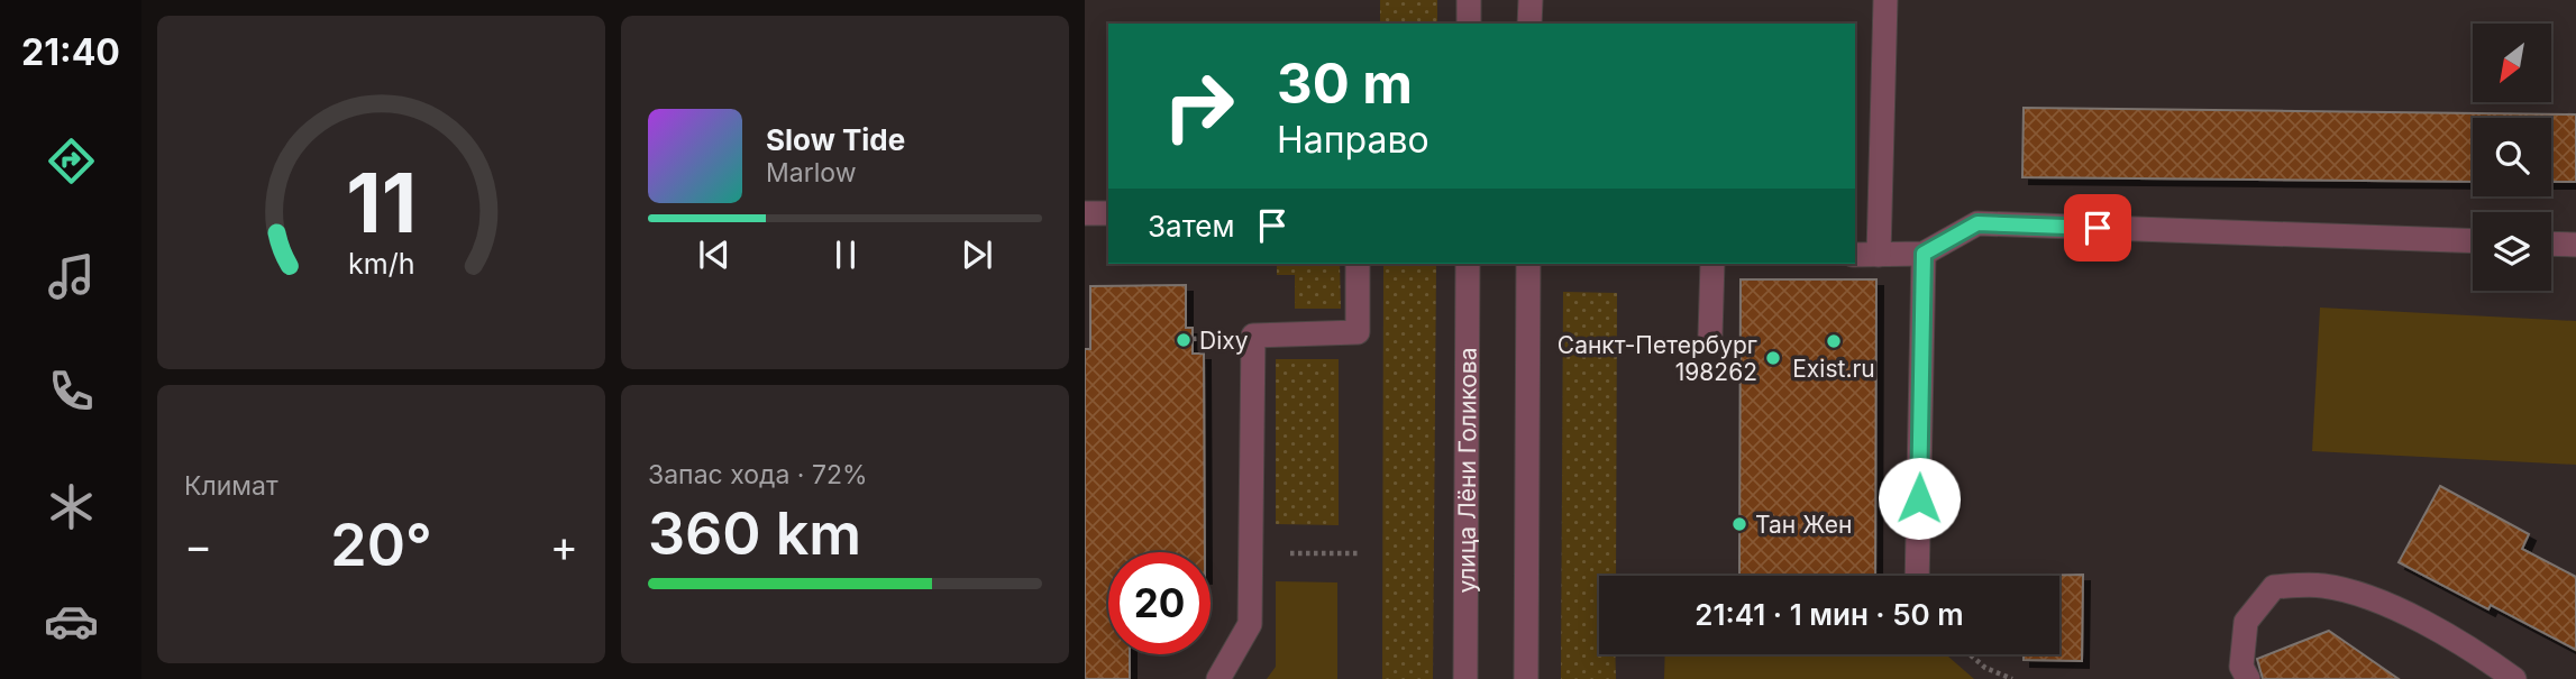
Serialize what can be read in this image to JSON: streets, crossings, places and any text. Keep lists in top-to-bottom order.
{
  "streets": {
    "street": ["улица Лёни Голикова"]
  },
  "places": [
    "Dixy",
    "Exist.ru",
    "Санкт-Петербург 198262",
    "Тан Жен"
  ],
  "north": "bottom left",
  "page": {
    "tabs": "21:40",
    "turn": ["30 m", "Направо"],
    "song": ["Slow Tide", "Marlow"],
    "then": "Затем",
    "tile": [
      "Климат",
      ["Запас хода · 72%", "360 km"]
    ],
    "heat": ["−", "20°", "+"],
    "limit": "20",
    "trip": "21:41 · 1 мин · 50 m",
    "gauge": ["11", "km/h"]
  }
}
